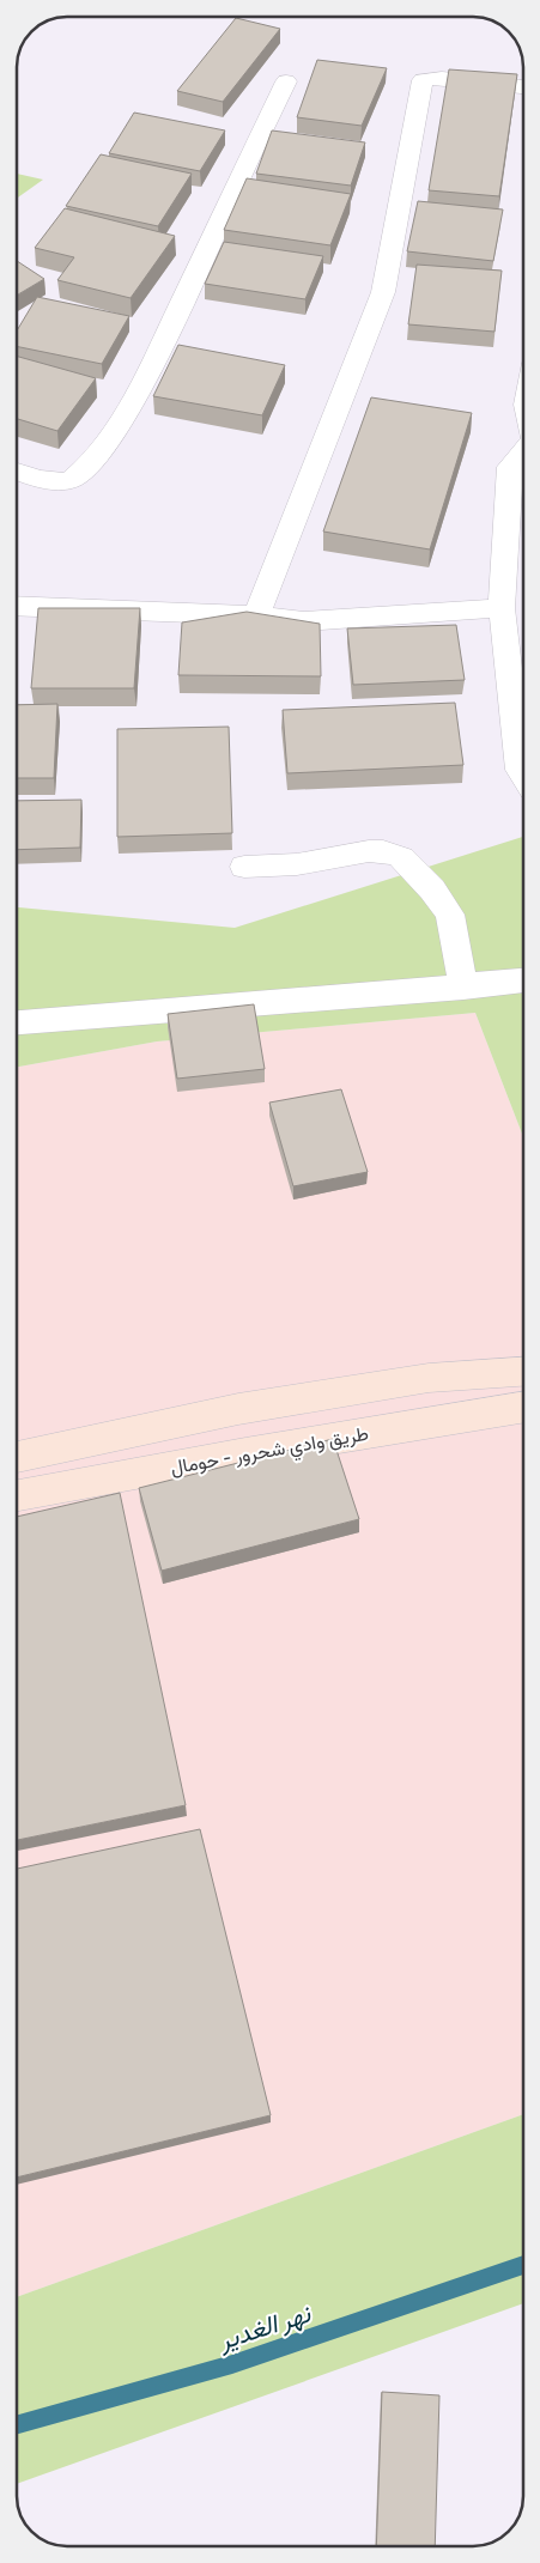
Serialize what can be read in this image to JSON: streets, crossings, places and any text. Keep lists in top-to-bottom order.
{
  "streets": {
    "main road": ["طريق وادي شحرور - حومال"]
  },
  "water": ["نهر الغدير"]
}
